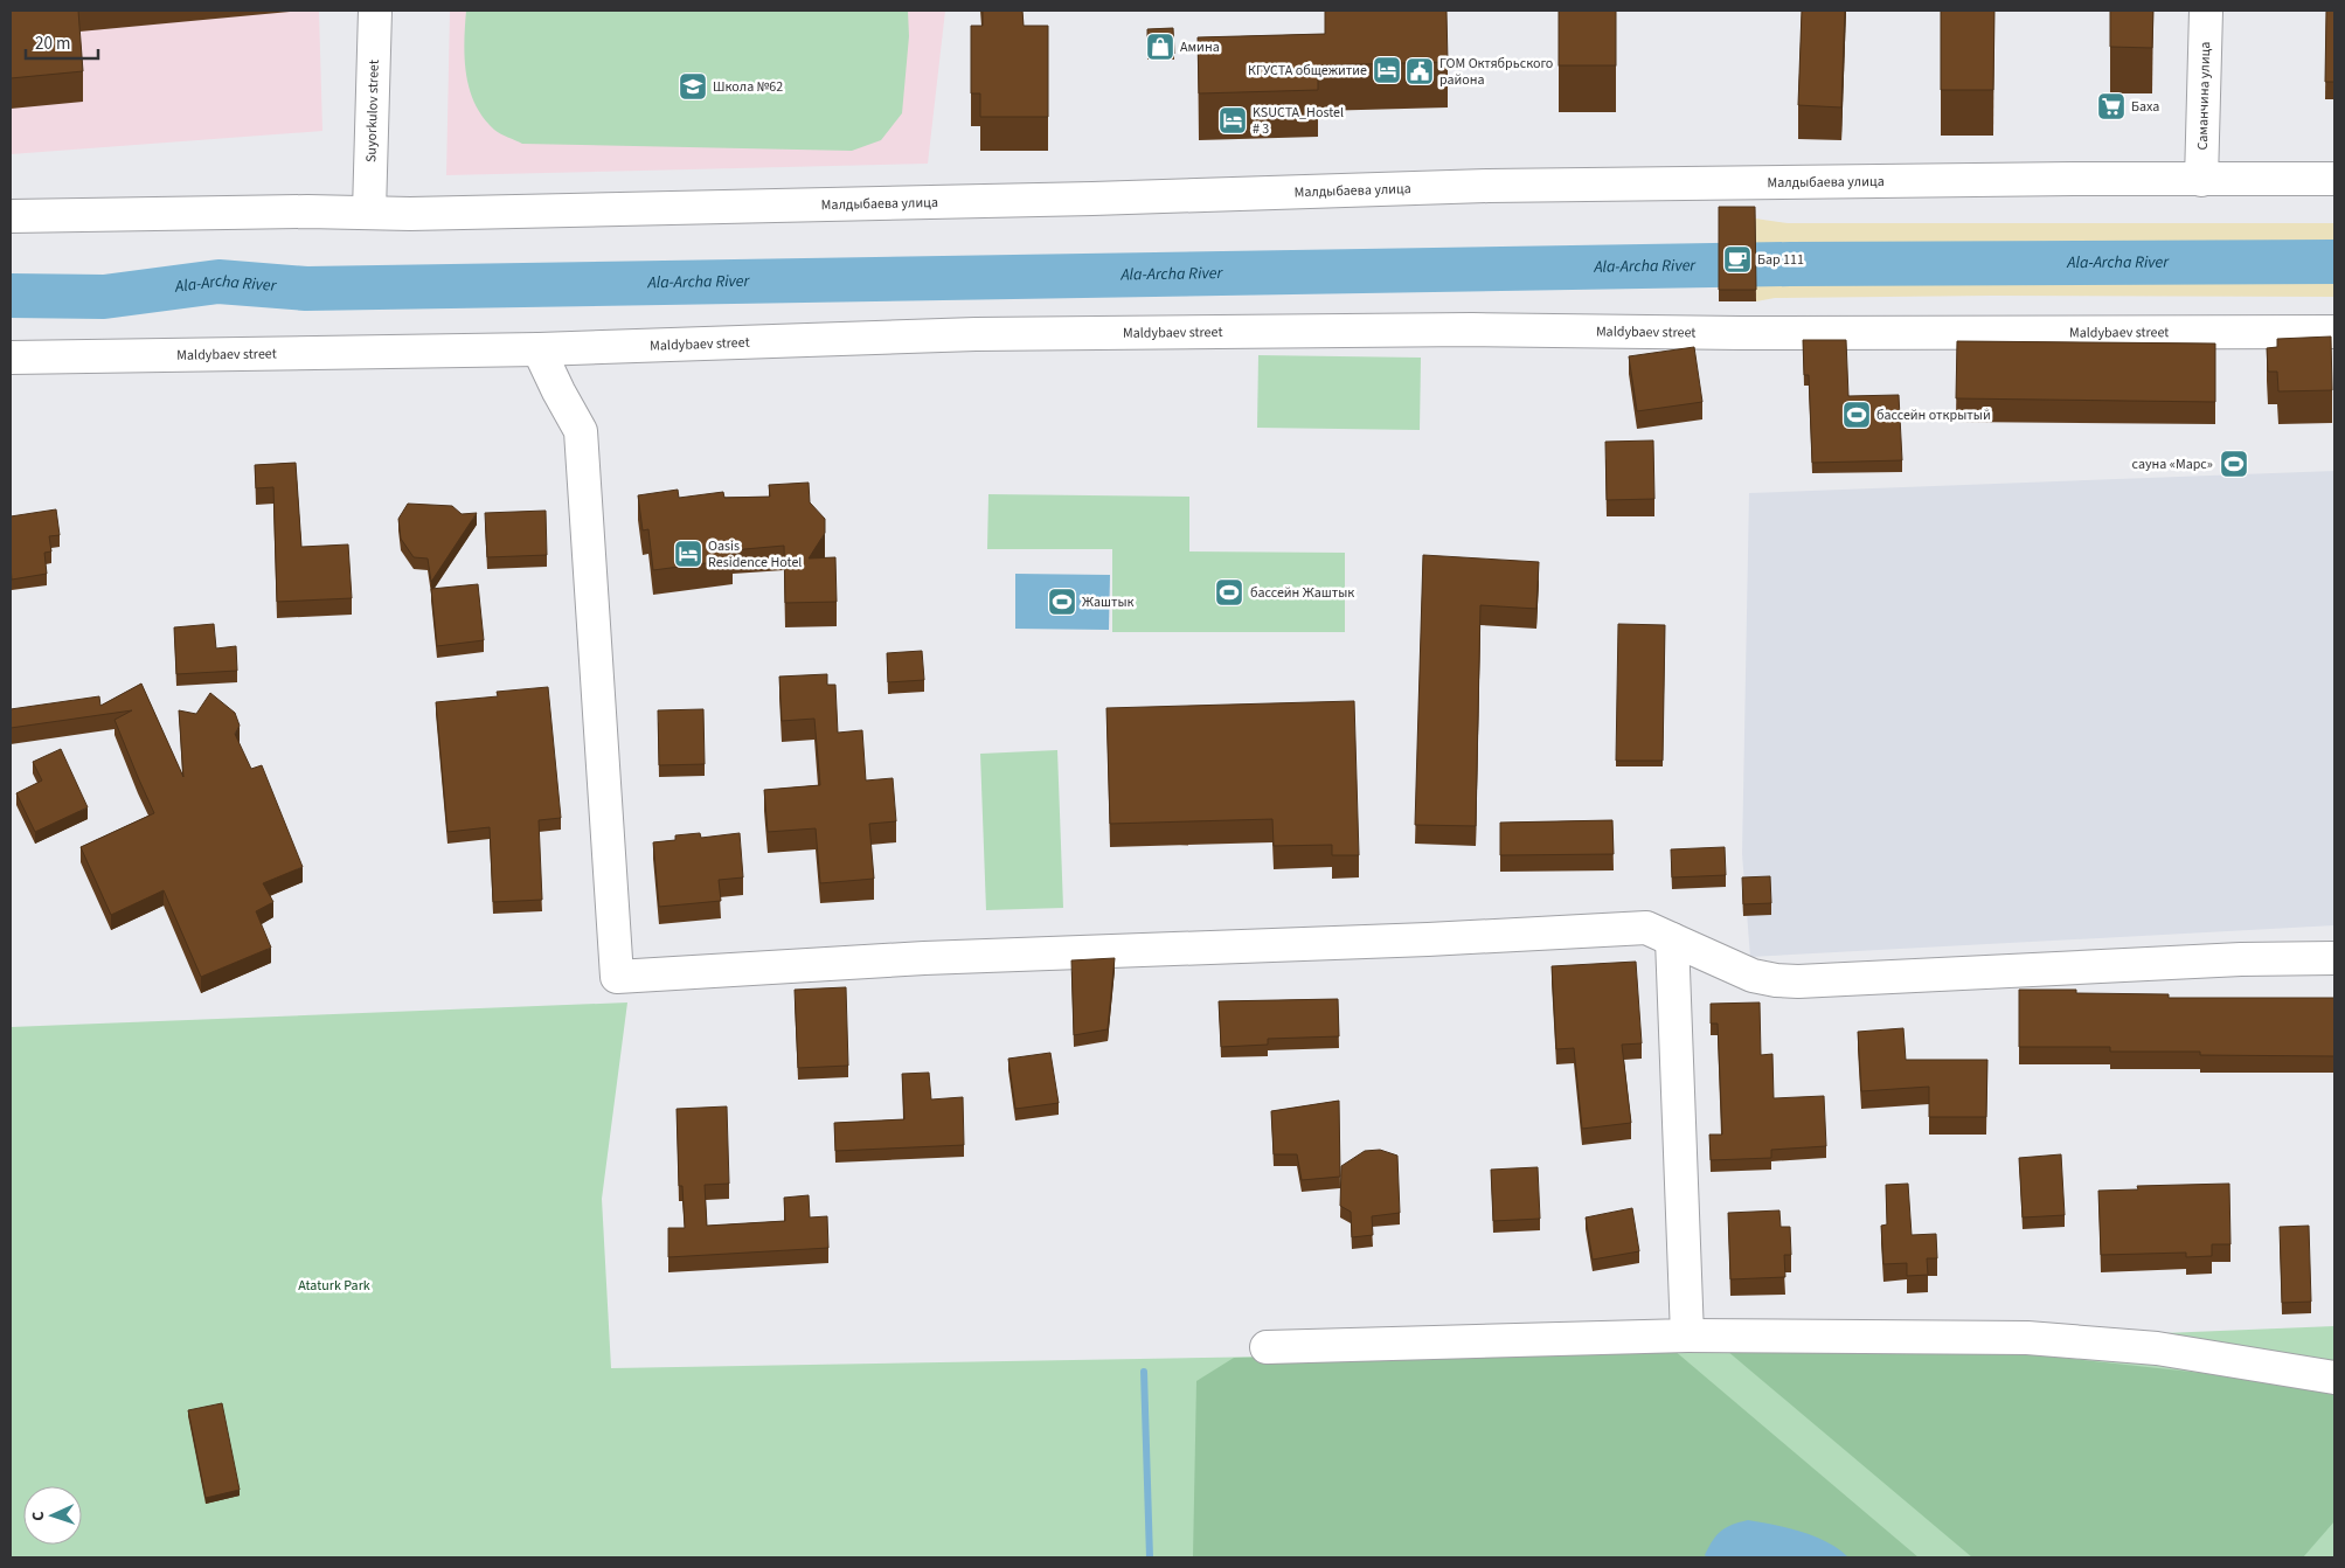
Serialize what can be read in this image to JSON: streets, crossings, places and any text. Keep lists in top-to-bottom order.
{
  "streets": {
    "street": [
      "Саманчина улица",
      "Suyorkulov street",
      "Малдыбаева улица",
      "Maldybaev street"
    ]
  },
  "crossings": [
    ["Саманчина улица", "Малдыбаева улица"],
    ["Suyorkulov street", "Малдыбаева улица"]
  ],
  "water": ["Ala-Archa River"],
  "parks": ["Ataturk Park"],
  "places": {
    "shop": ["Амина"],
    "hotel": ["КГУСТА общежитие", "KSUCTA_Hostel # 3", "Oasis Residence Hotel"],
    "public building": ["ГОМ Октябрьского района"],
    "school or university": ["Школа №62"],
    "supermarket": ["Баха"],
    "cafe": ["Бар 111"],
    "sports": [
      "бассейн открытый",
      "сауна «Марс»",
      "бассейн Жаштык",
      "Жаштык"
    ]
  },
  "scale_bar": "20 m",
  "north": "left"
}
